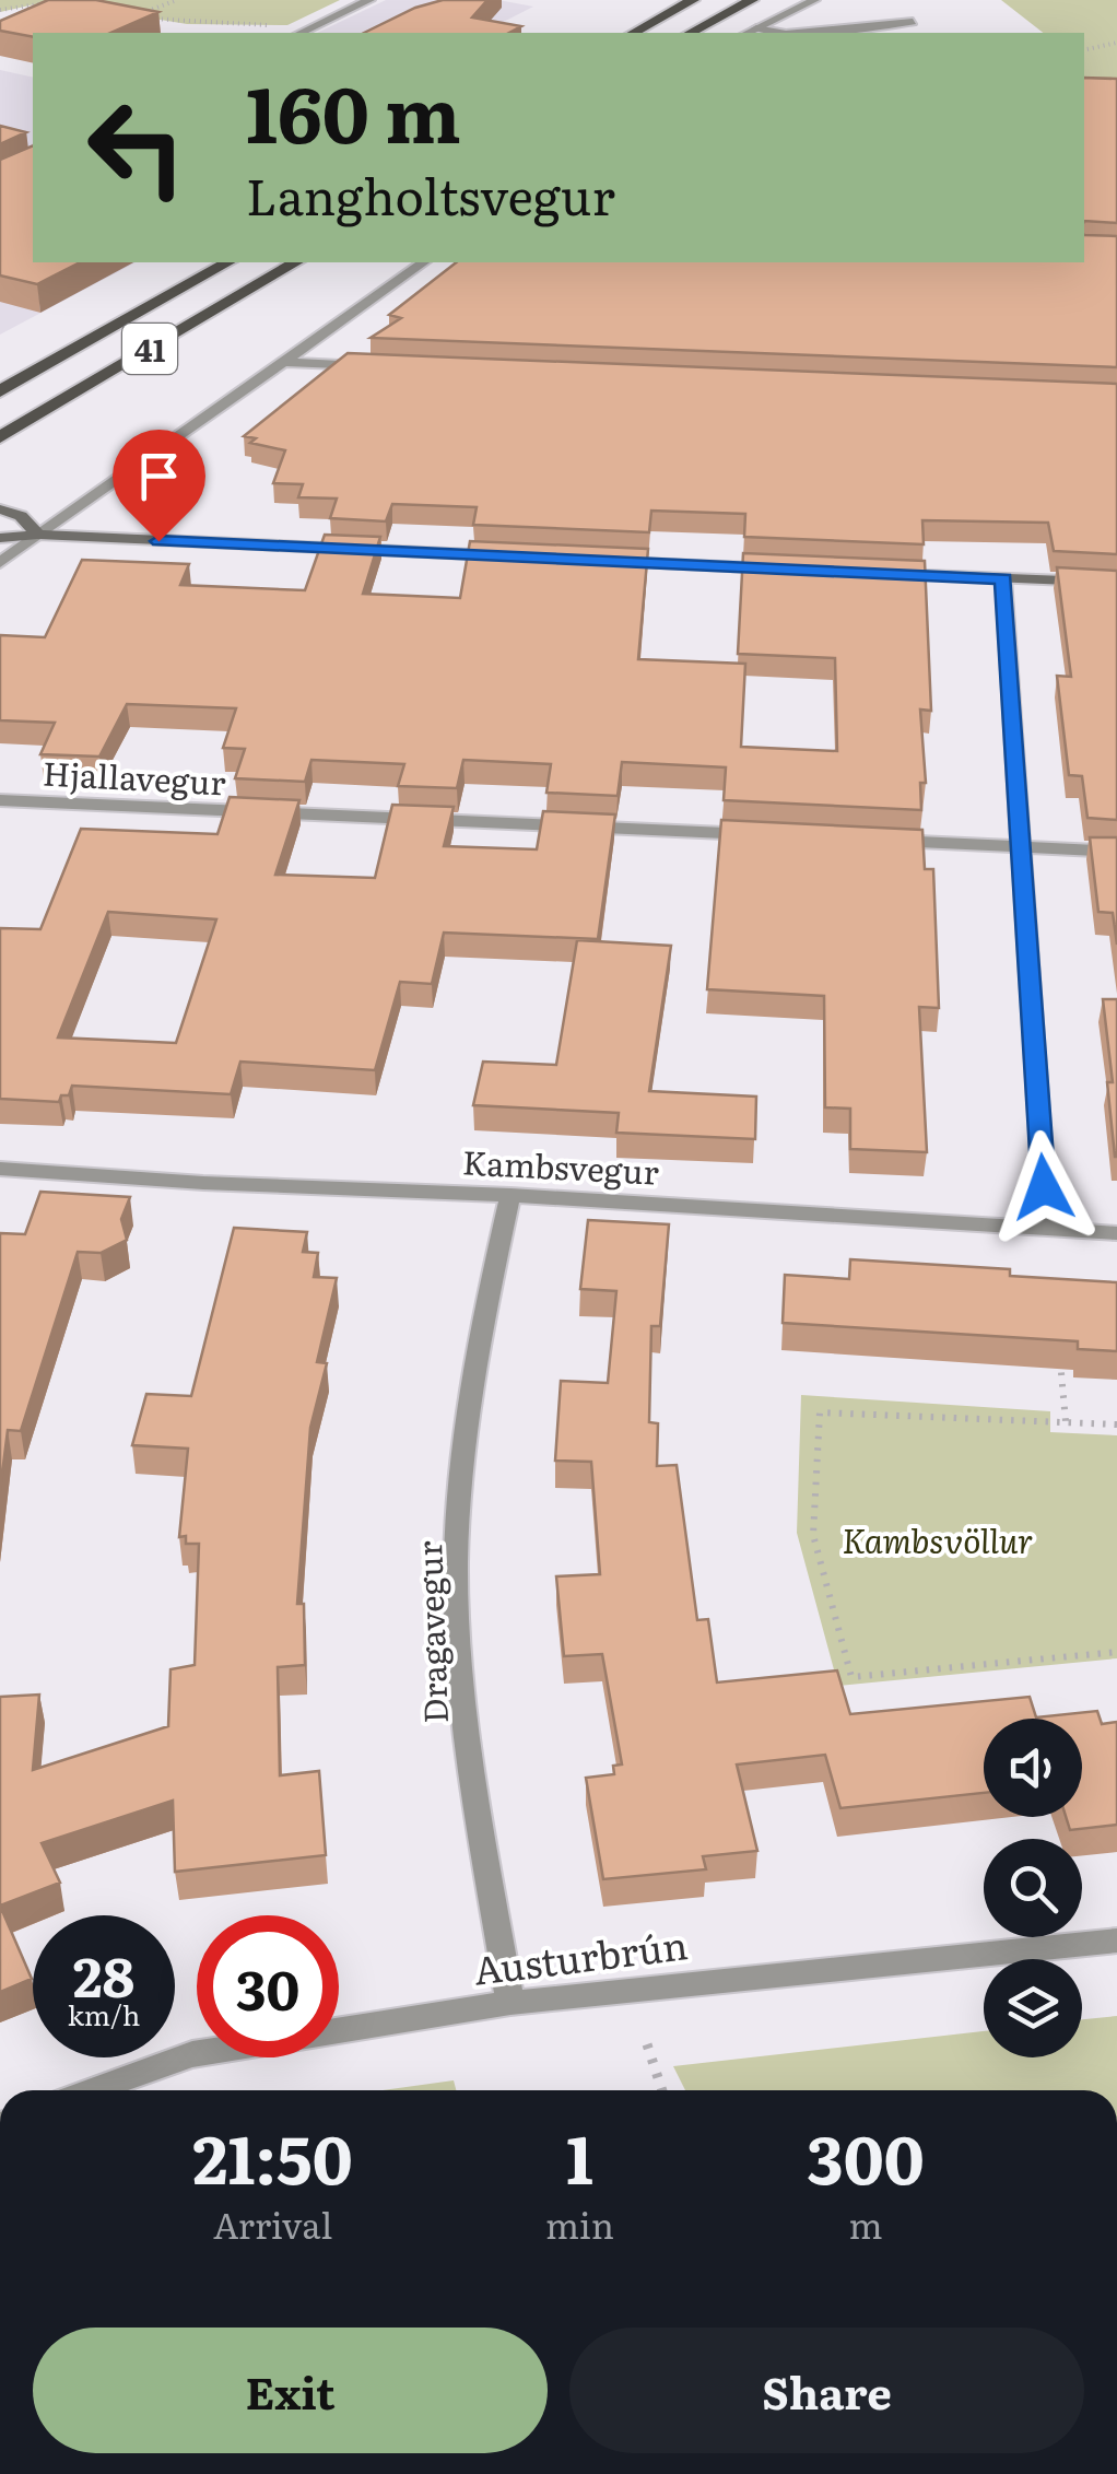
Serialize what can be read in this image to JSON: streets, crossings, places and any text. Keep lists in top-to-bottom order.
{
  "streets": {
    "main road": ["41"],
    "street": [
      "Hjallavegur",
      "Kambsvegur",
      "Dragavegur",
      "Austurbrún"
    ]
  },
  "crossings": [
    ["Kambsvegur", "Dragavegur"],
    ["Dragavegur", "Austurbrún"]
  ],
  "parks": ["Kambsvöllur"],
  "page": {
    "turn": ["160 m", "Langholtsvegur"],
    "speed": "28 km/h",
    "limit": "30",
    "eta": [
      "21:50",
      "Arrival",
      "1",
      "min",
      "300",
      "m"
    ],
    "buttons": ["Exit", "Share"]
  }
}
